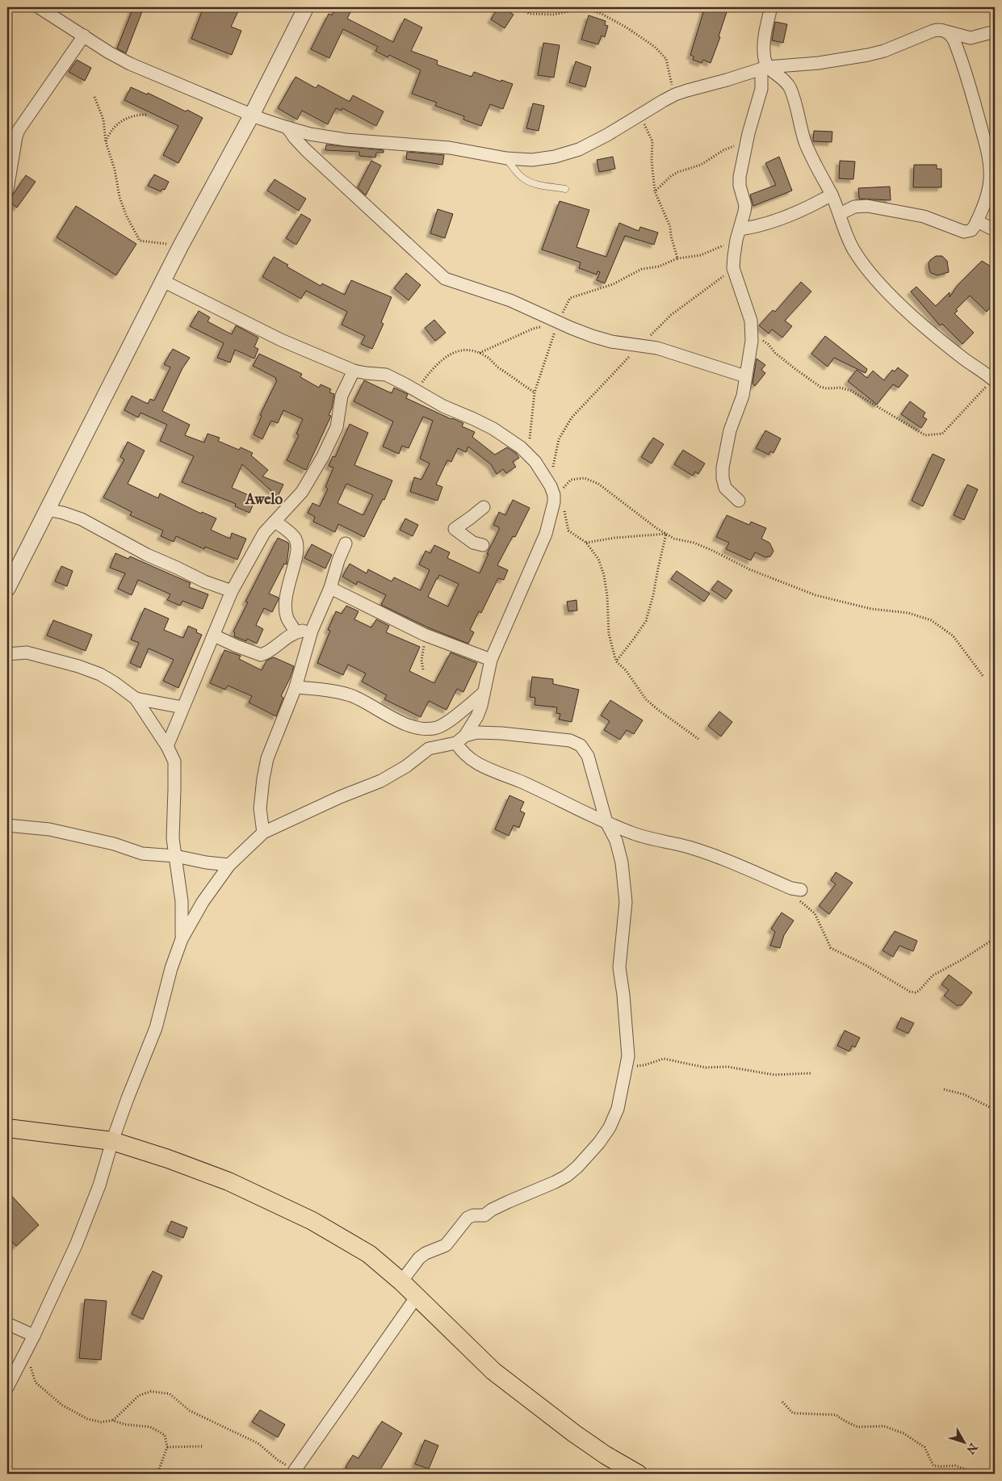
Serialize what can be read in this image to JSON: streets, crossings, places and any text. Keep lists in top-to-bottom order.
{
  "districts": ["Awelo"],
  "north": "bottom right"
}
